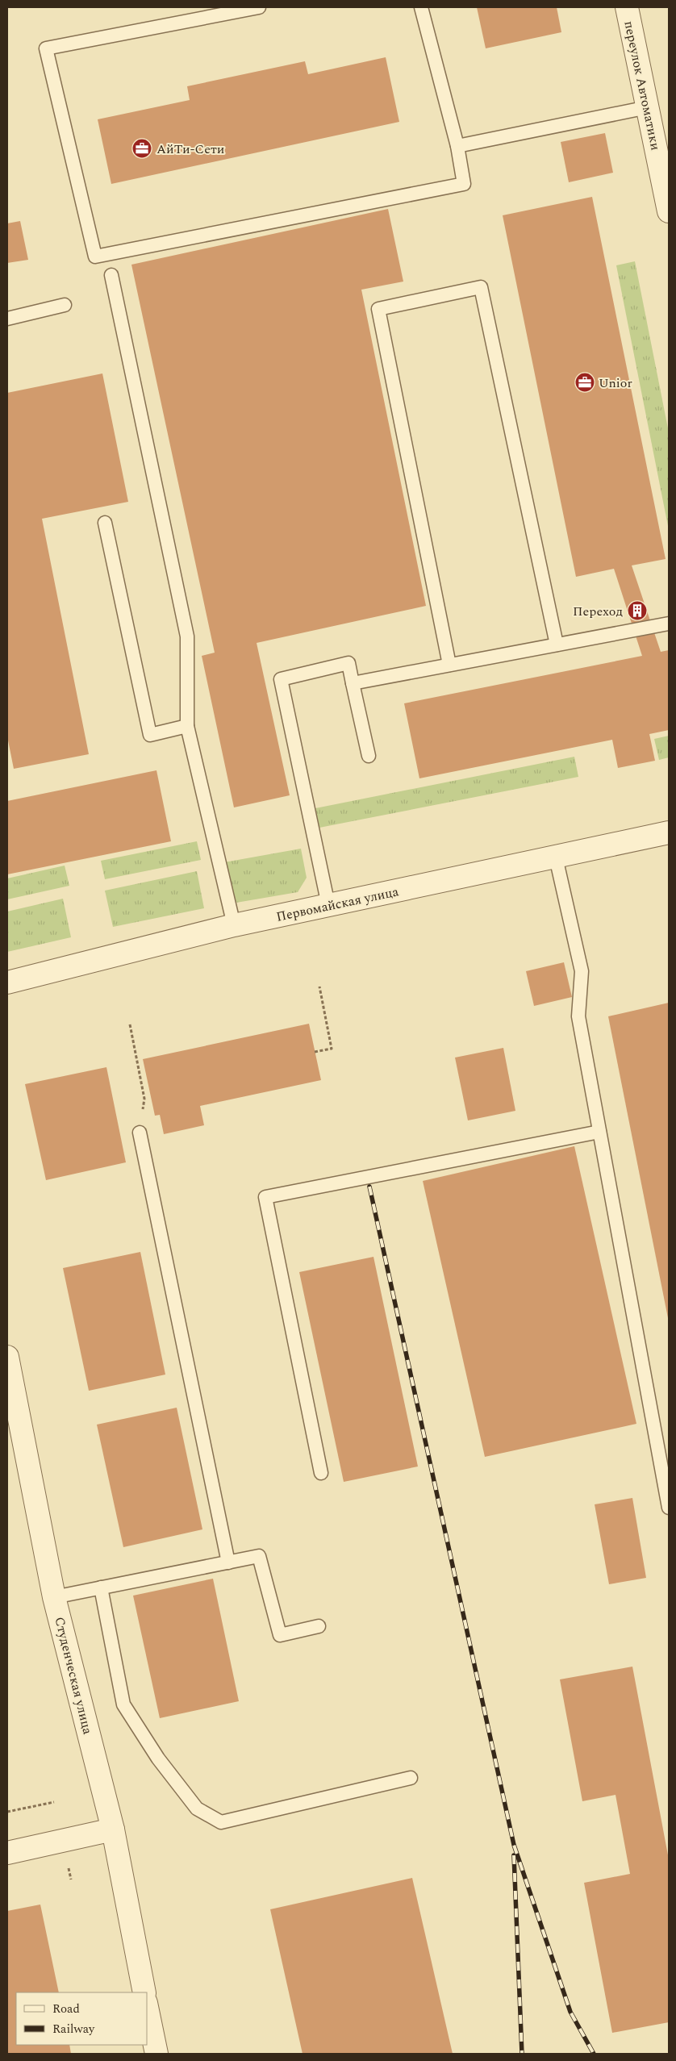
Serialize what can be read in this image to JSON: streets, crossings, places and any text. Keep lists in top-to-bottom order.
{
  "streets": {
    "street": ["переулок Автоматики", "Первомайская улица", "Студенческая улица"]
  },
  "places": {
    "office": ["АйТи-Сети", "Unior"],
    "building": ["Переход"]
  },
  "legend": ["Road", "Railway"]
}
